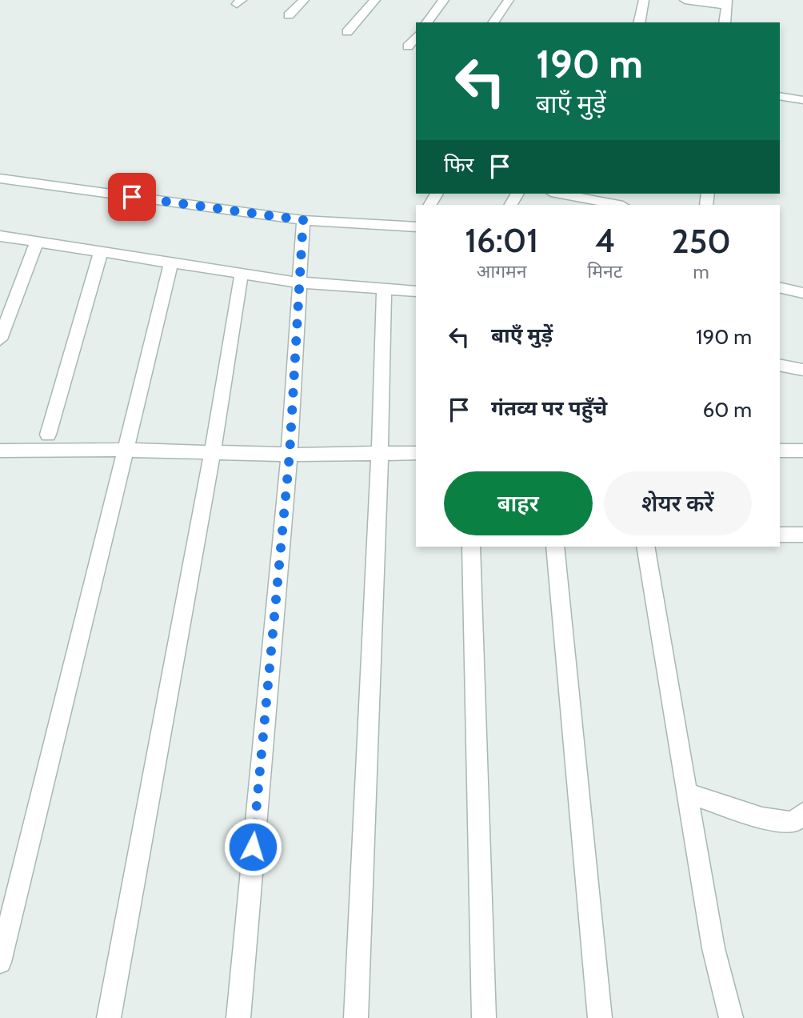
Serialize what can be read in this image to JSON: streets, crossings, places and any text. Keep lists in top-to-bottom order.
{
  "page": {
    "turn": ["190 m", "बाएँ मुड़ें"],
    "then": "फिर",
    "eta": [
      "16:01",
      "आगमन",
      "4",
      "मिनट",
      "250",
      "m"
    ],
    "list": [
      {
        "name": "बाएँ मुड़ें",
        "value": "190 m"
      },
      {
        "name": "गंतव्य पर पहुँचे",
        "value": "60 m"
      }
    ],
    "buttons": ["बाहर", "शेयर करें"]
  }
}
